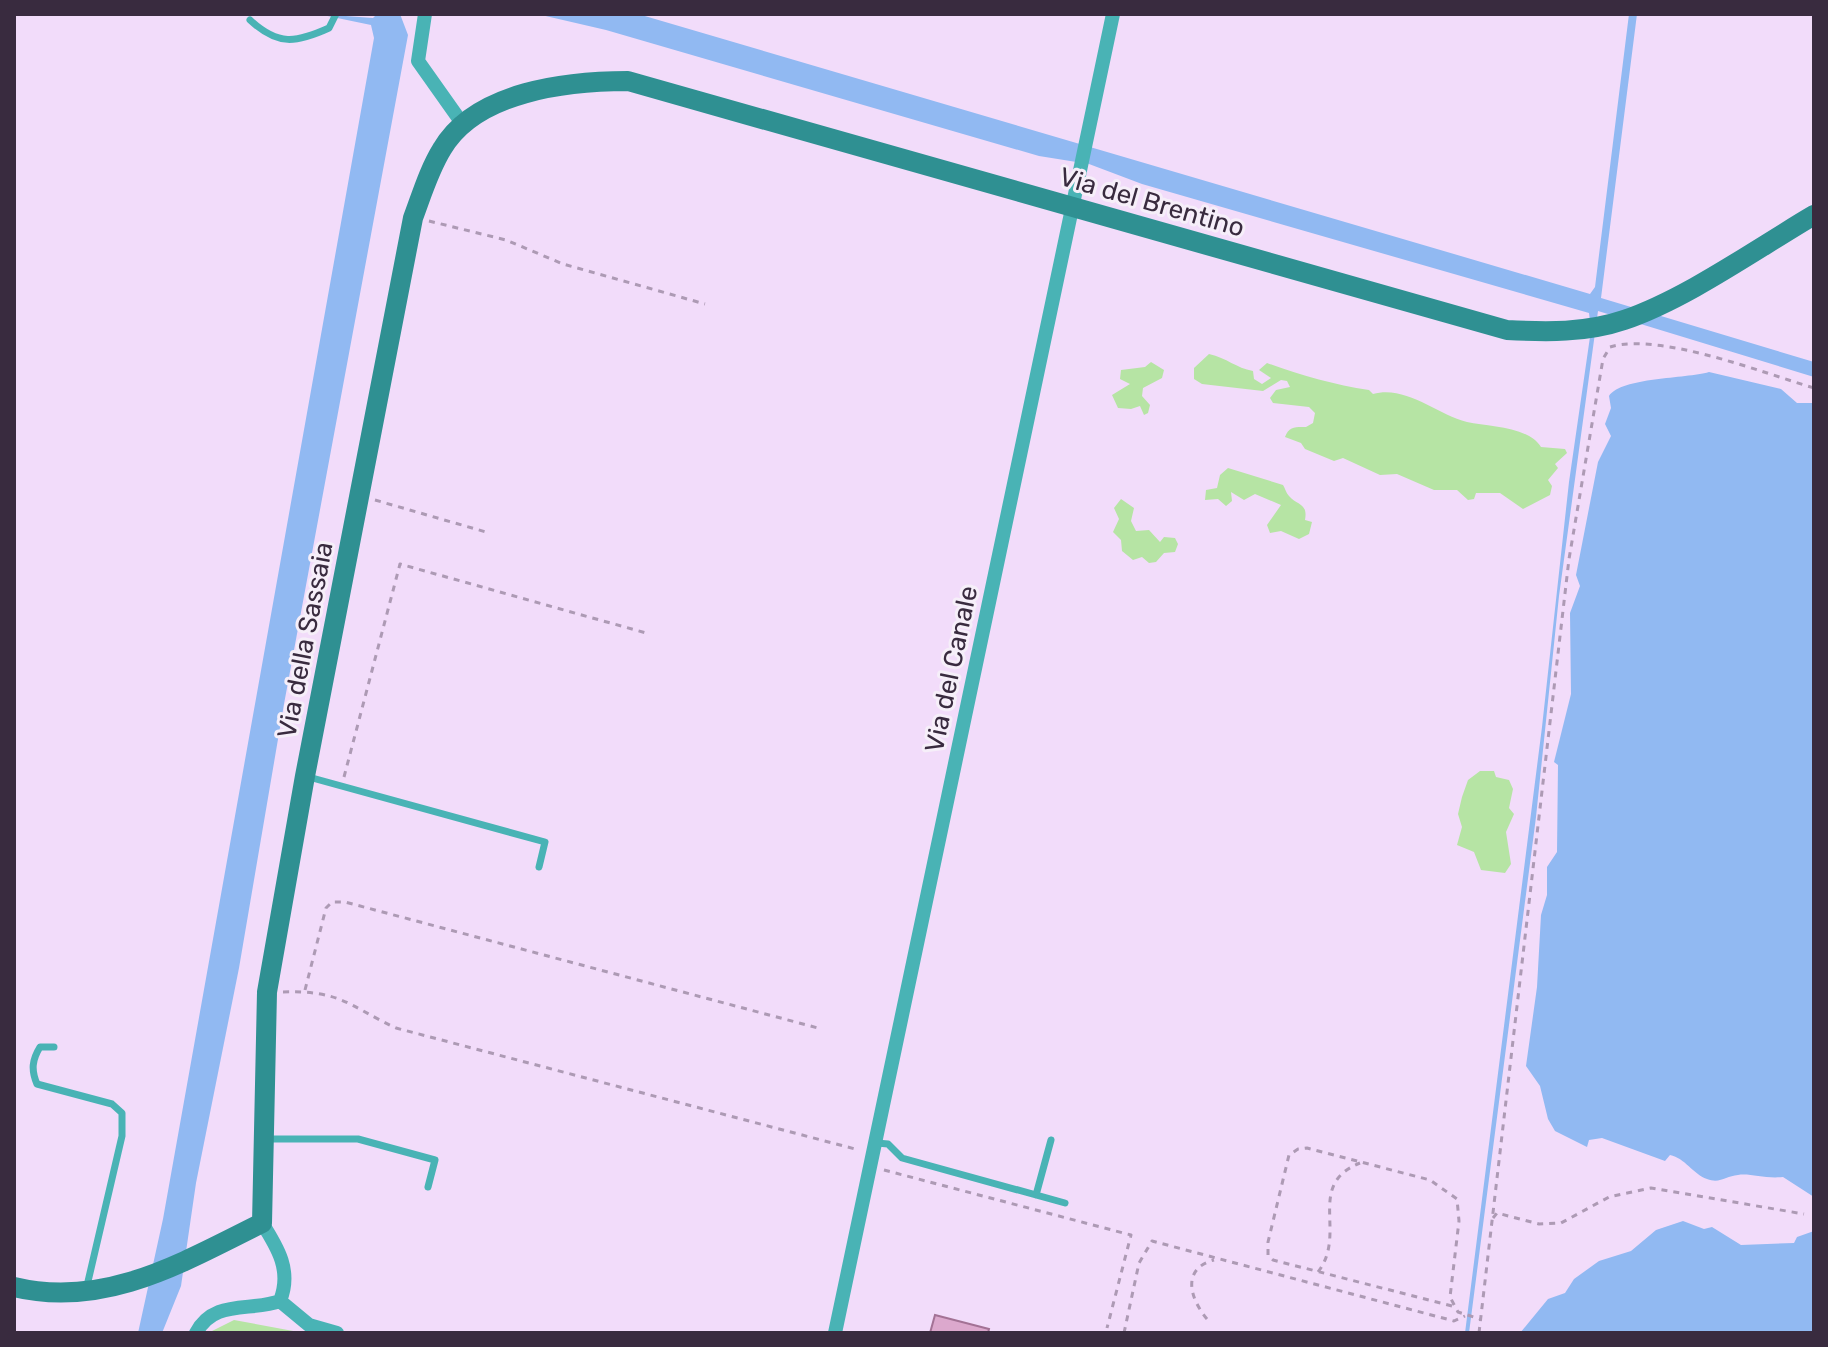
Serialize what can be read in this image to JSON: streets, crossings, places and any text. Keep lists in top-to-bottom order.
{
  "streets": {
    "street": ["Via del Brentino", "Via della Sassaia", "Via del Canale"]
  },
  "crossings": [
    ["Via del Brentino", "Via della Sassaia"],
    ["Via del Brentino", "Via del Canale"]
  ]
}
